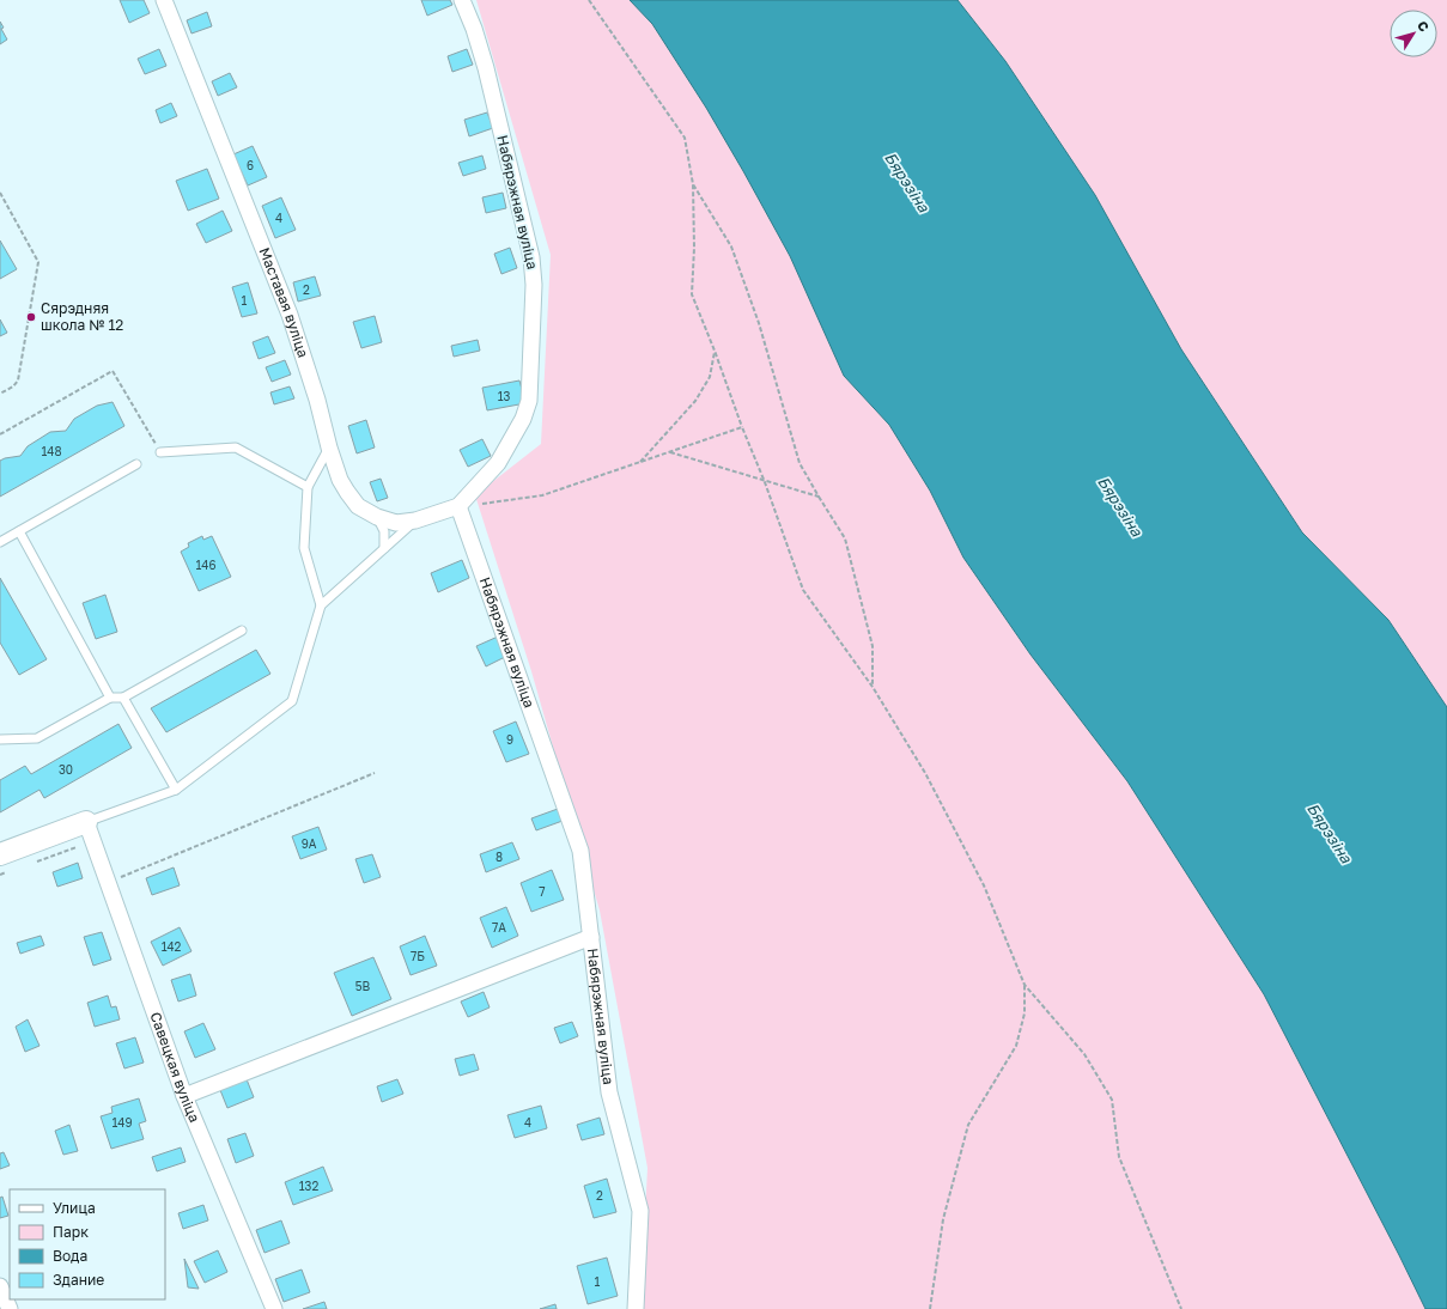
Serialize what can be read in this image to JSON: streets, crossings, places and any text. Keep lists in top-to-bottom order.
{
  "streets": {
    "street": ["Набярэжная вуліца", "Маставая вуліца", "Савецкая вуліца"]
  },
  "crossings": [
    ["Набярэжная вуліца", "Маставая вуліца"]
  ],
  "water": ["Бярэзіна"],
  "places": ["Сярэдняя школа № 12"],
  "house_numbers": [
    "6",
    "4",
    "2",
    "1",
    "13",
    "148",
    "146",
    "9",
    "30",
    "9А",
    "8",
    "7",
    "7А",
    "142",
    "7Б",
    "5В",
    "149",
    "4",
    "132",
    "2",
    "1"
  ],
  "legend": [
    "Улица",
    "Парк",
    "Вода",
    "Здание"
  ],
  "north": "top right"
}
